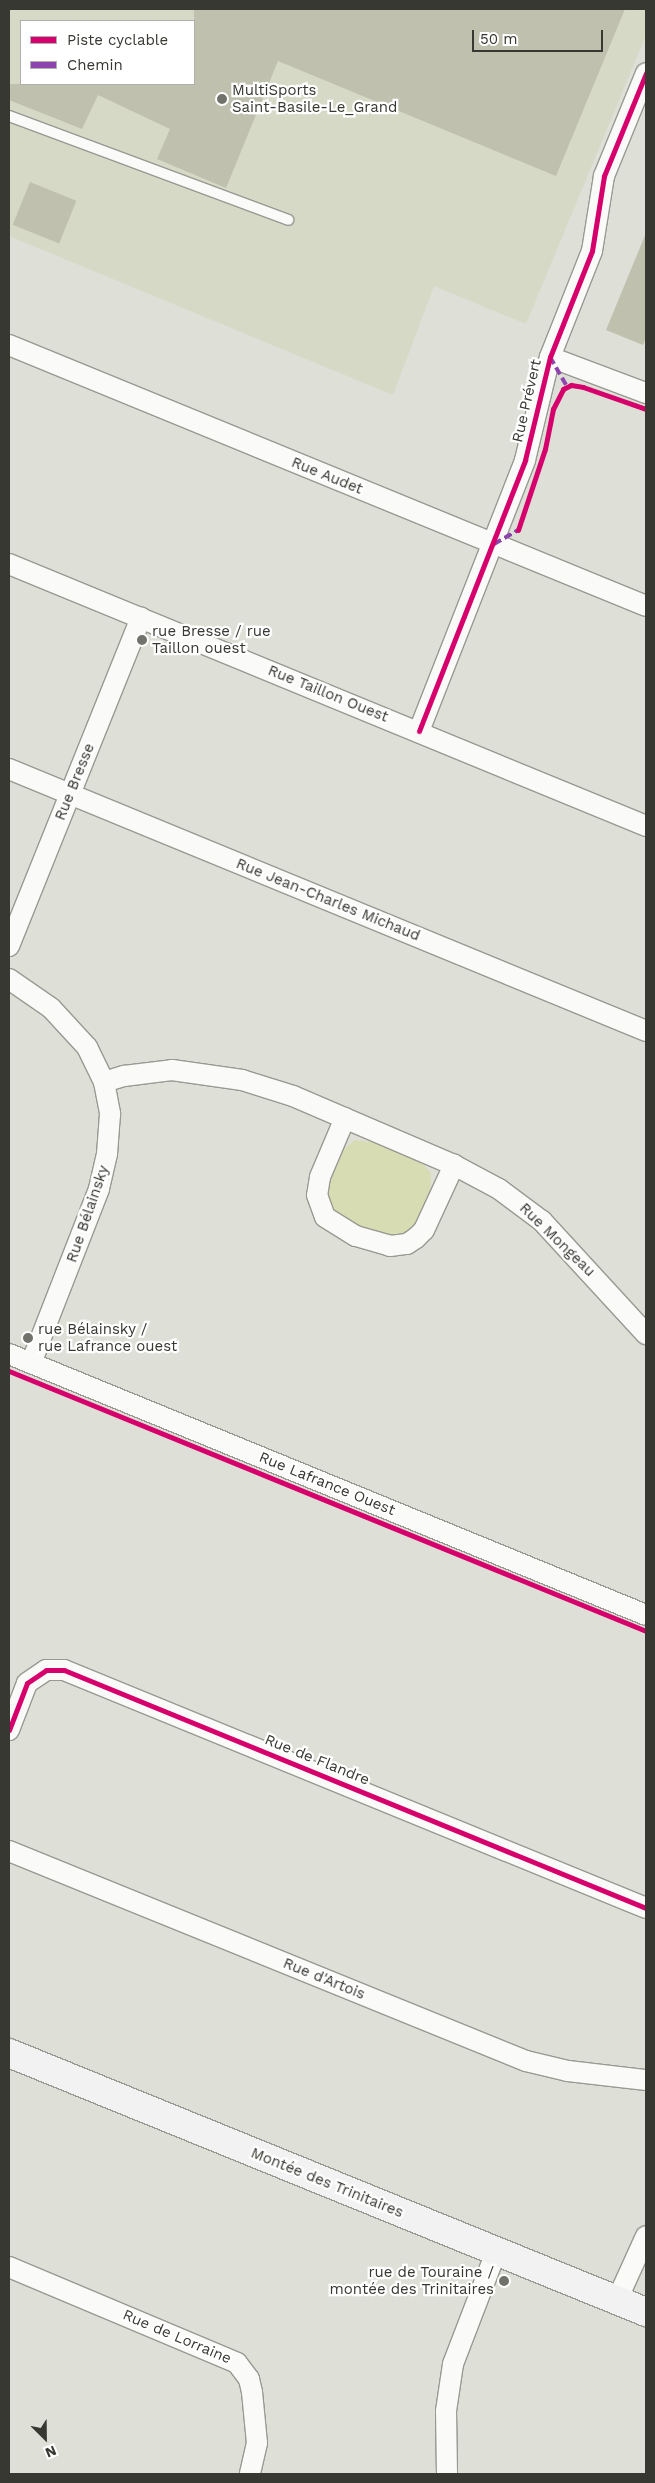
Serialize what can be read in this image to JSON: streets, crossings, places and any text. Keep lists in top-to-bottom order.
{
  "streets": {
    "street": [
      "Rue Prévert",
      "Rue Audet",
      "Rue Taillon Ouest",
      "Rue Bresse",
      "Rue Jean-Charles Michaud",
      "Rue Bélainsky",
      "Rue Mongeau",
      "Rue Lafrance Ouest",
      "Rue de Flandre",
      "Rue d'Artois",
      "Montée des Trinitaires",
      "Rue de Lorraine"
    ]
  },
  "crossings": [
    ["Rue Prévert", "Rue Audet"],
    ["Rue Prévert", "Rue Taillon Ouest"],
    ["Rue Taillon Ouest", "Rue Bresse"],
    ["Rue Bresse", "Rue Jean-Charles Michaud"],
    ["Rue Bélainsky", "Rue Mongeau"],
    ["Rue Bélainsky", "Rue Lafrance Ouest"]
  ],
  "places": [
    "MultiSports Saint-Basile-Le_Grand",
    "rue Bresse / rue Taillon ouest",
    "rue Bélainsky / rue Lafrance ouest",
    "rue de Touraine / montée des Trinitaires"
  ],
  "legend": ["Piste cyclable", "Chemin"],
  "scale_bar": "50 m",
  "north": "bottom right"
}
